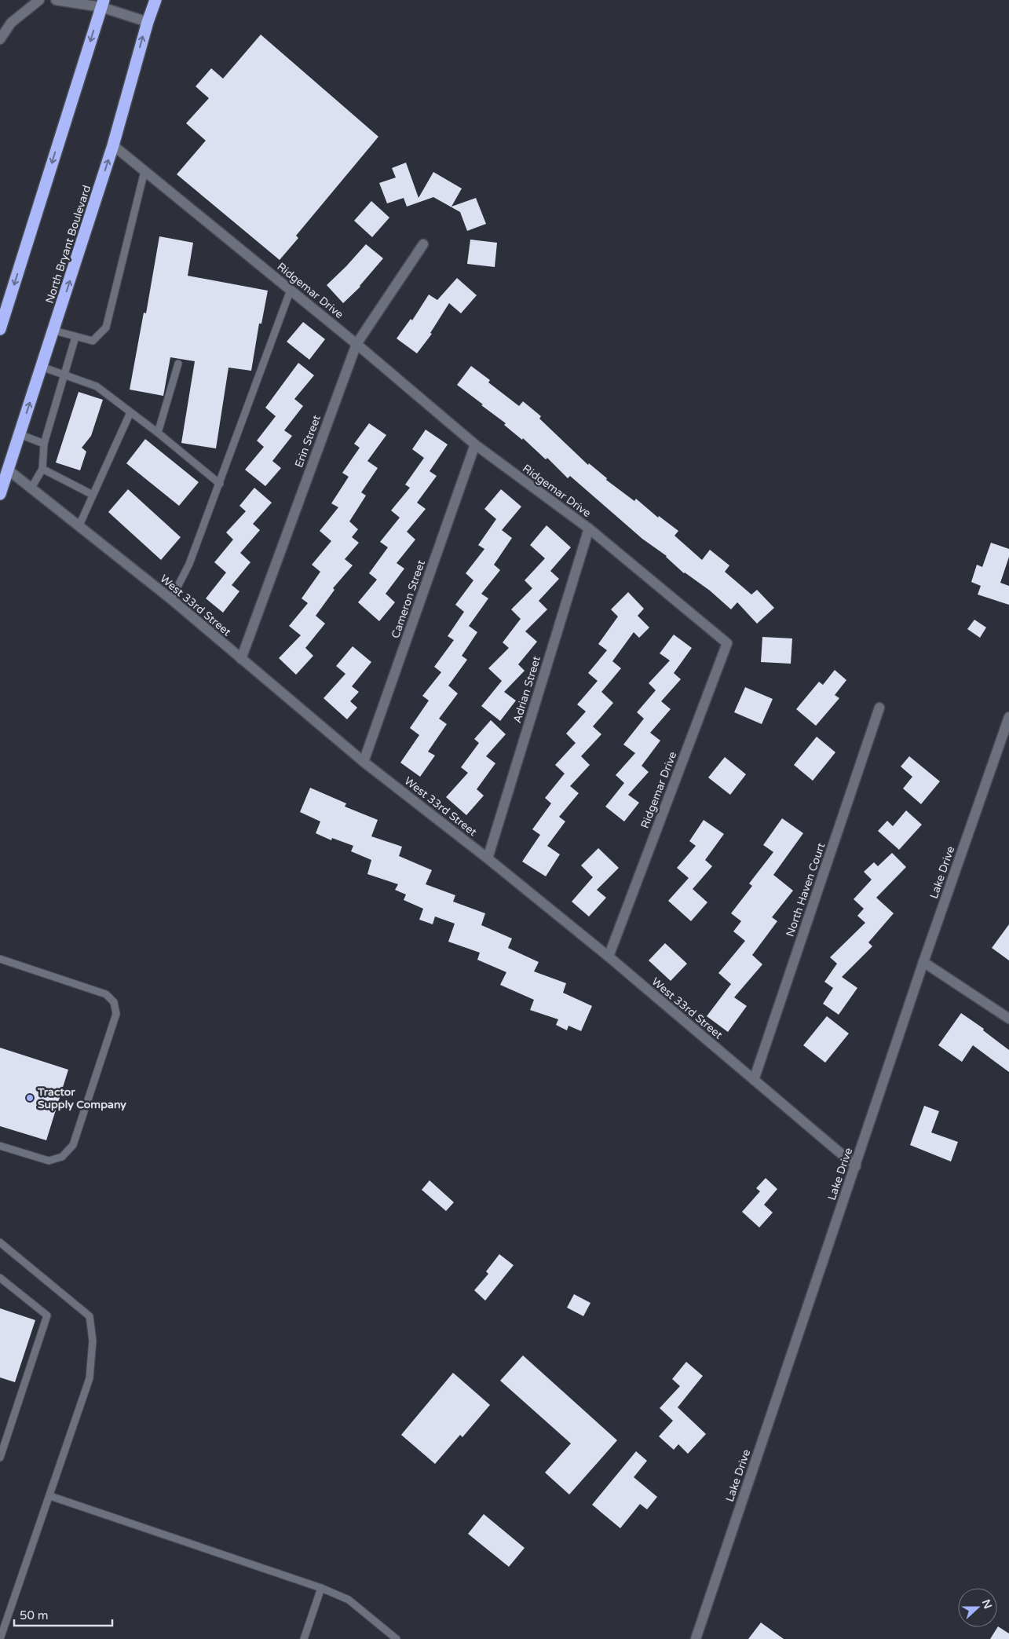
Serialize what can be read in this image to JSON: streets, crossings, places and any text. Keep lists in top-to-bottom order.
{
  "streets": {
    "highway": ["North Bryant Boulevard"],
    "street": [
      "Ridgemar Drive",
      "Erin Street",
      "Cameron Street",
      "West 33rd Street",
      "Adrian Street",
      "Lake Drive",
      "North Haven Court"
    ]
  },
  "crossings": [
    ["North Bryant Boulevard", "Ridgemar Drive"],
    ["North Bryant Boulevard", "West 33rd Street"],
    ["Ridgemar Drive", "Erin Street"],
    ["Ridgemar Drive", "Cameron Street"],
    ["Ridgemar Drive", "West 33rd Street"],
    ["Ridgemar Drive", "Adrian Street"],
    ["Erin Street", "West 33rd Street"],
    ["Cameron Street", "West 33rd Street"],
    ["West 33rd Street", "Adrian Street"],
    ["West 33rd Street", "Lake Drive"],
    ["West 33rd Street", "North Haven Court"]
  ],
  "places": ["Tractor Supply Company"],
  "scale_bar": "50 m",
  "north": "right"
}
